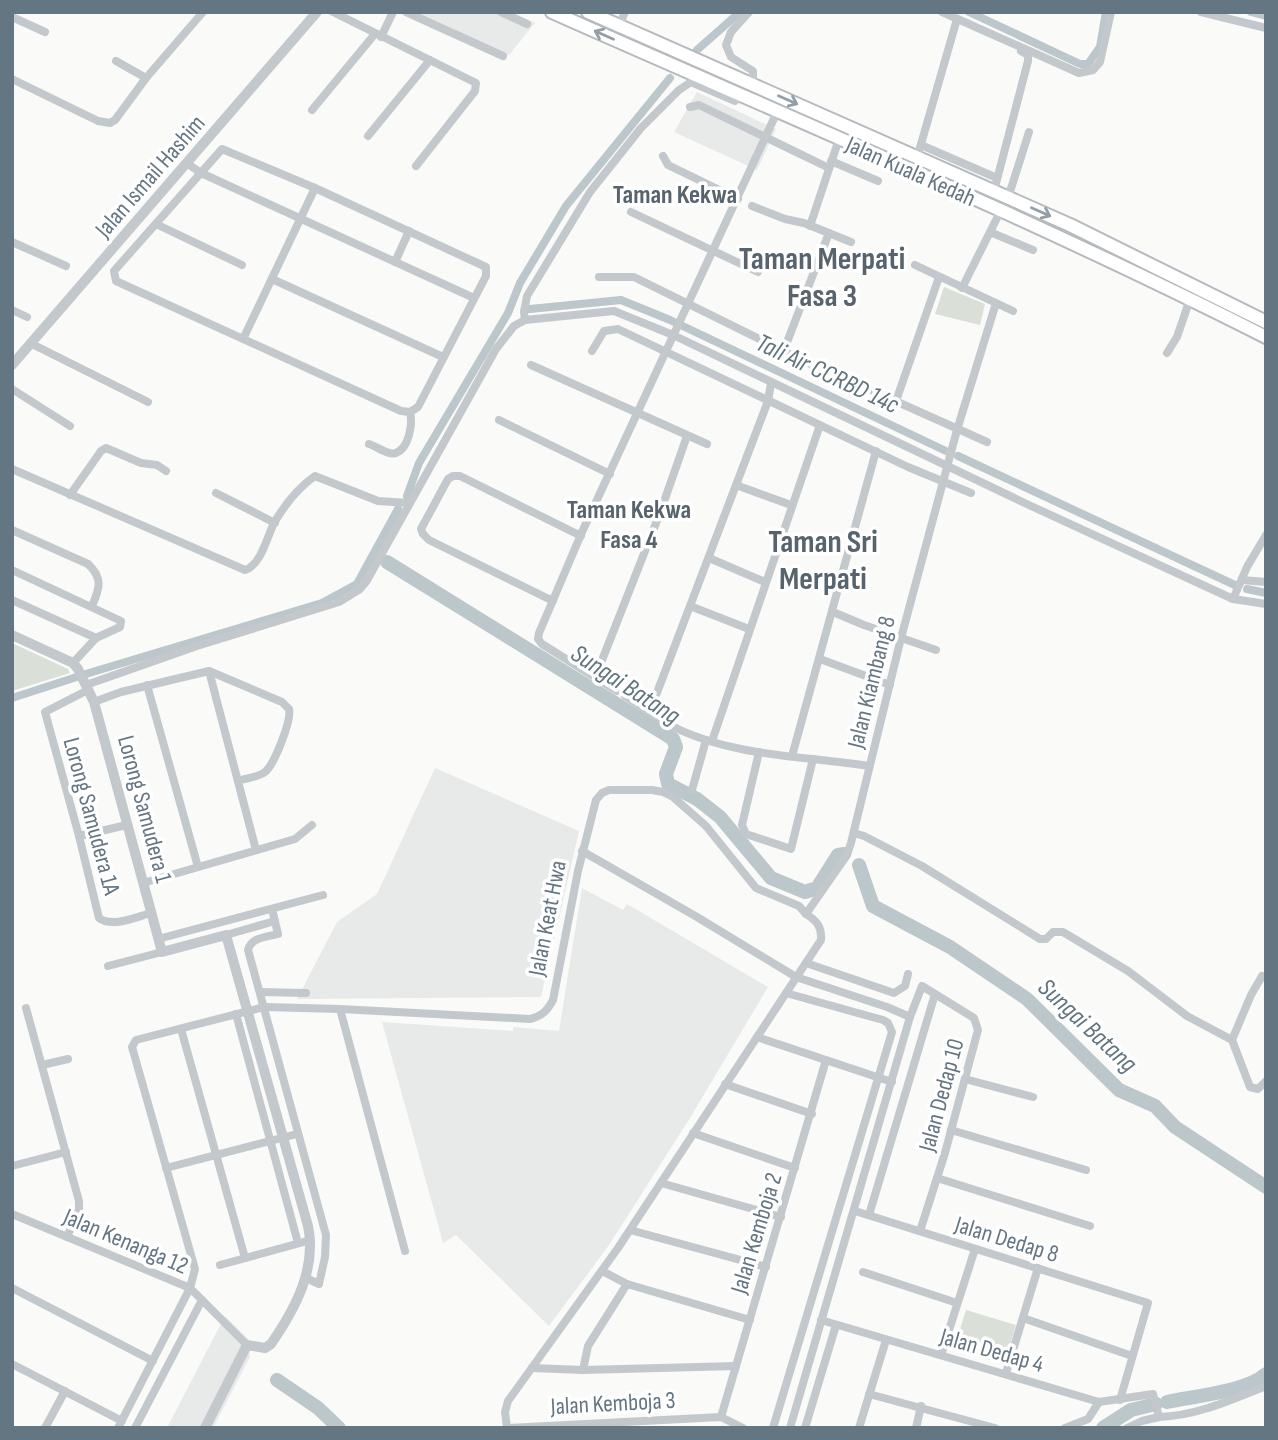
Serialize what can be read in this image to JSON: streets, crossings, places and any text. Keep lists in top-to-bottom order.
{
  "streets": {
    "main road": ["Jalan Kuala Kedah"],
    "street": [
      "Jalan Ismail Hashim",
      "Jalan Kiambang 8",
      "Lorong Samudera 1",
      "Lorong Samudera 1A",
      "Jalan Keat Hwa",
      "Jalan Dedap 10",
      "Jalan Kemboja 2",
      "Jalan Dedap 8",
      "Jalan Kenanga 12",
      "Jalan Dedap 4",
      "Jalan Kemboja 3"
    ]
  },
  "crossings": [
    ["Jalan Kiambang 8", "Jalan Keat Hwa"],
    ["Lorong Samudera 1", "Lorong Samudera 1A"],
    ["Jalan Dedap 10", "Jalan Dedap 8"],
    ["Jalan Kemboja 2", "Jalan Kemboja 3"]
  ],
  "districts": [
    "Taman Kekwa",
    "Taman Merpati Fasa 3",
    "Taman Kekwa Fasa 4",
    "Taman Sri Merpati"
  ],
  "water": ["Tali Air CCRBD 14c", "Sungai Batang"]
}
